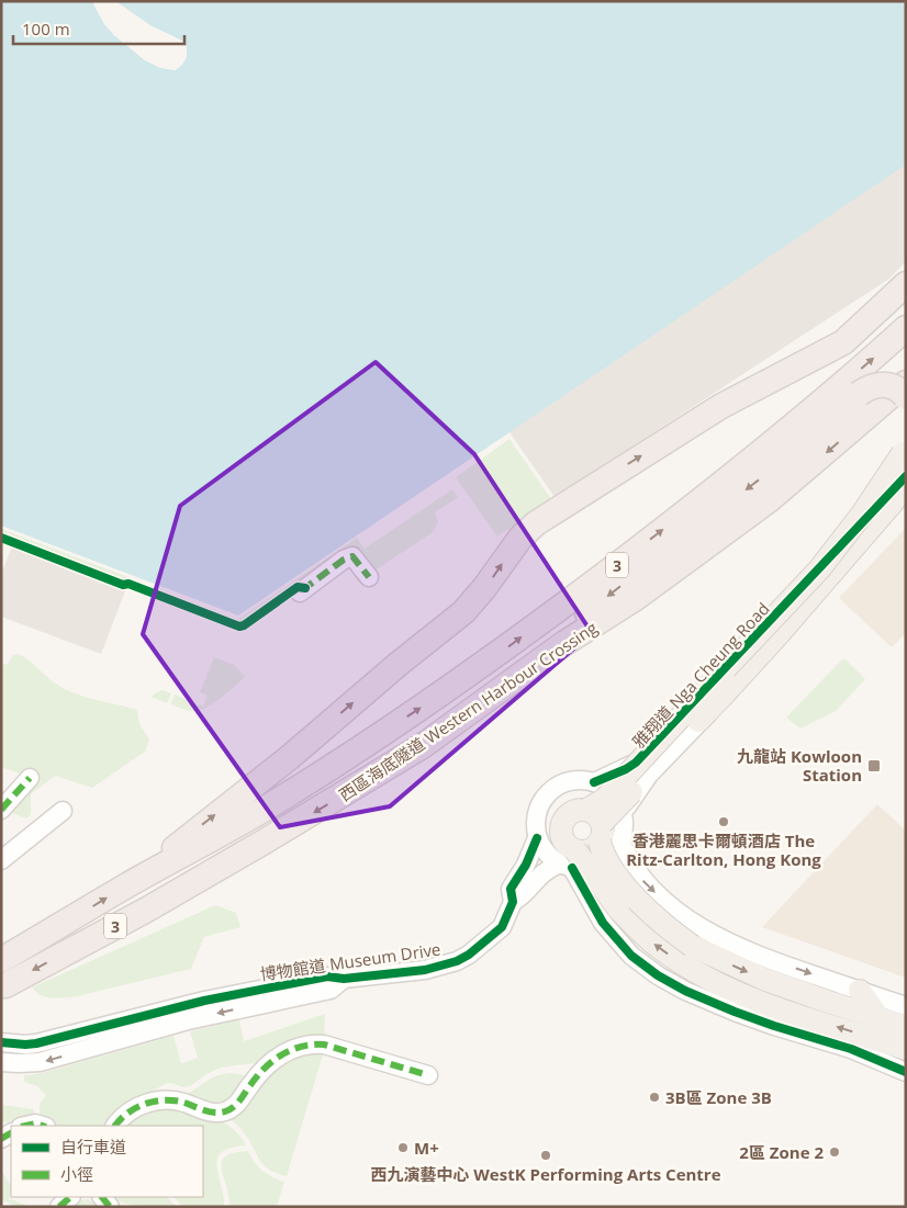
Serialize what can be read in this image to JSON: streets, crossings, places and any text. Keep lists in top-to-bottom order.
{
  "streets": {
    "highway": ["3", "西區海底隧道 Western Harbour Crossing"],
    "main road": ["雅翔道 Nga Cheung Road"],
    "street": ["博物館道 Museum Drive"]
  },
  "crossings": [
    ["3", "西區海底隧道 Western Harbour Crossing"]
  ],
  "places": {
    "transit": ["九龍站 Kowloon Station"],
    "other": [
      "香港麗思卡爾頓酒店 The Ritz-Carlton, Hong Kong",
      "3B區 Zone 3B",
      "M+",
      "2區 Zone 2",
      "西九演藝中心 WestK Performing Arts Centre"
    ]
  },
  "legend": ["自行車道", "小徑"],
  "scale_bar": "100 m"
}
